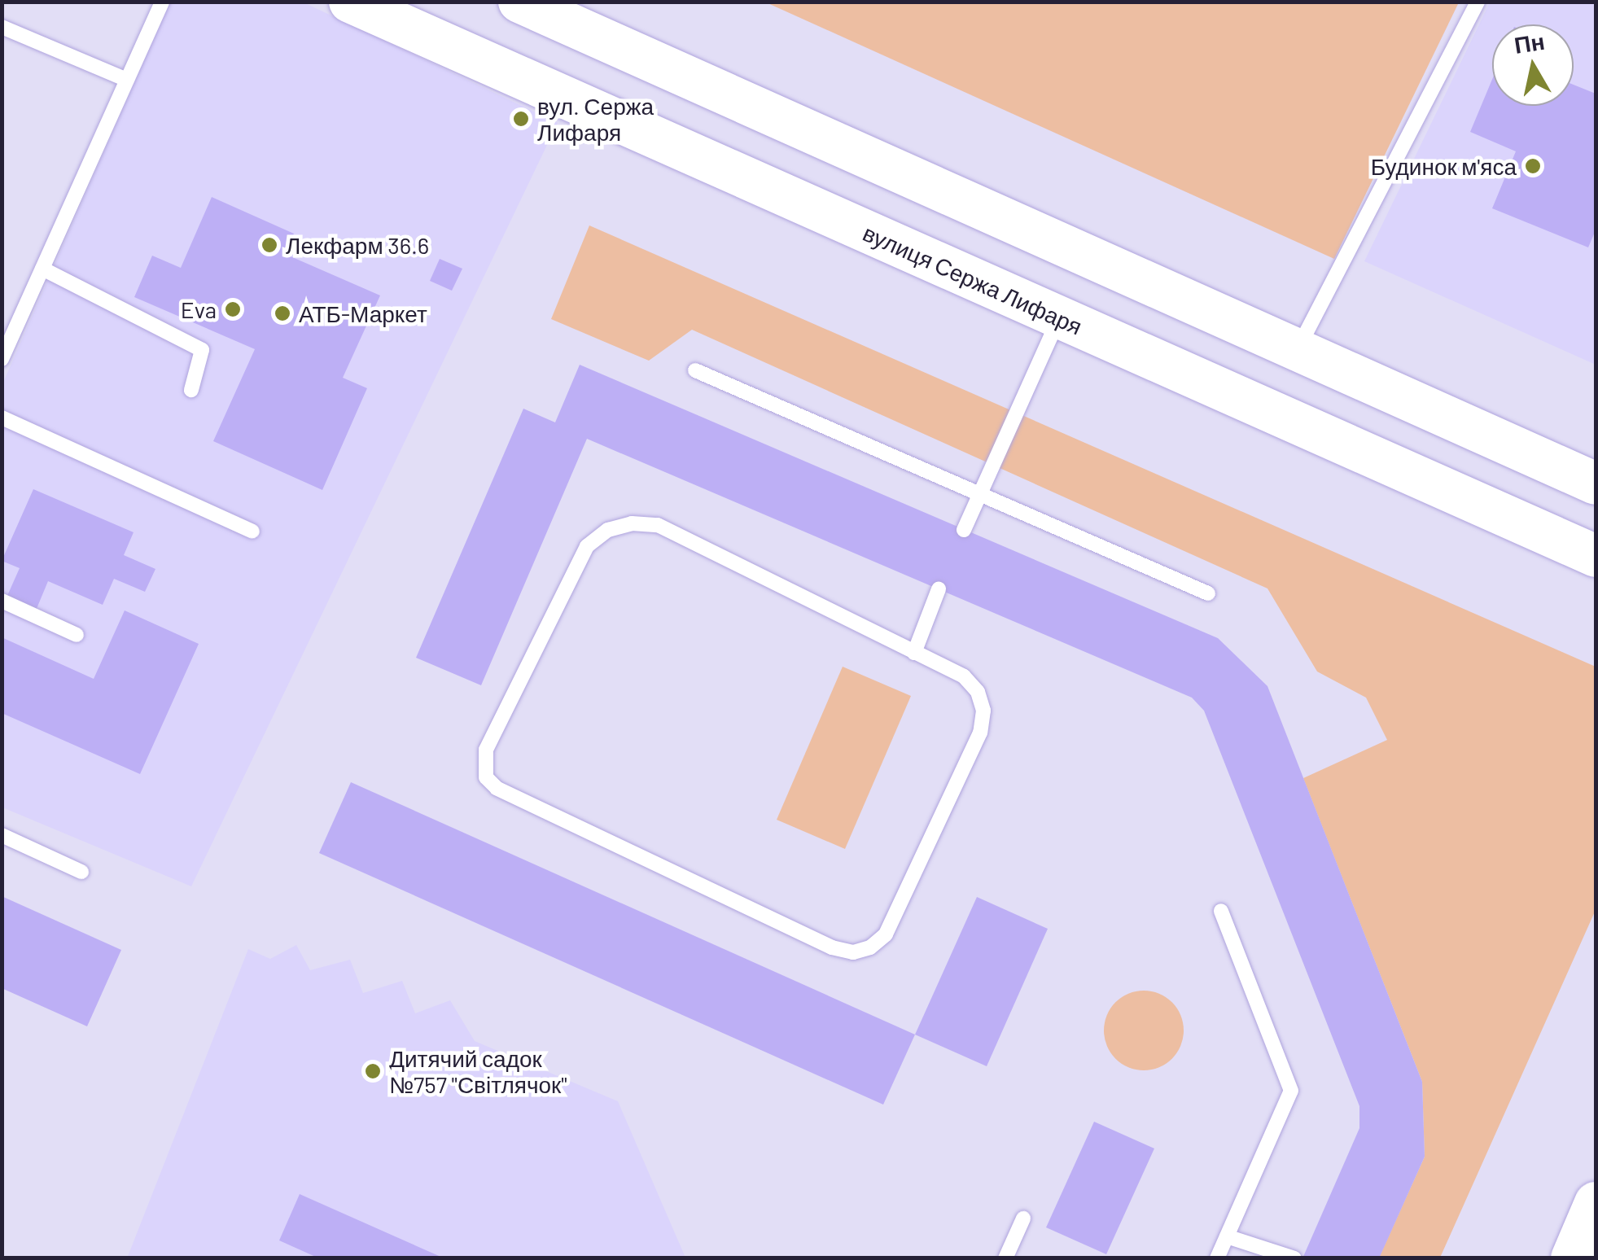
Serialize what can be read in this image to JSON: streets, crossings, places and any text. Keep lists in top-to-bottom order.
{
  "streets": {
    "street": ["вулиця Сержа Лифаря"]
  },
  "places": [
    "вул. Сержа Лифаря",
    "Будинок м'яса",
    "Лекфарм 36.6",
    "Eva",
    "АТБ-Маркет",
    "Дитячий садок №757 \"Світлячок\""
  ],
  "north": "top"
}
